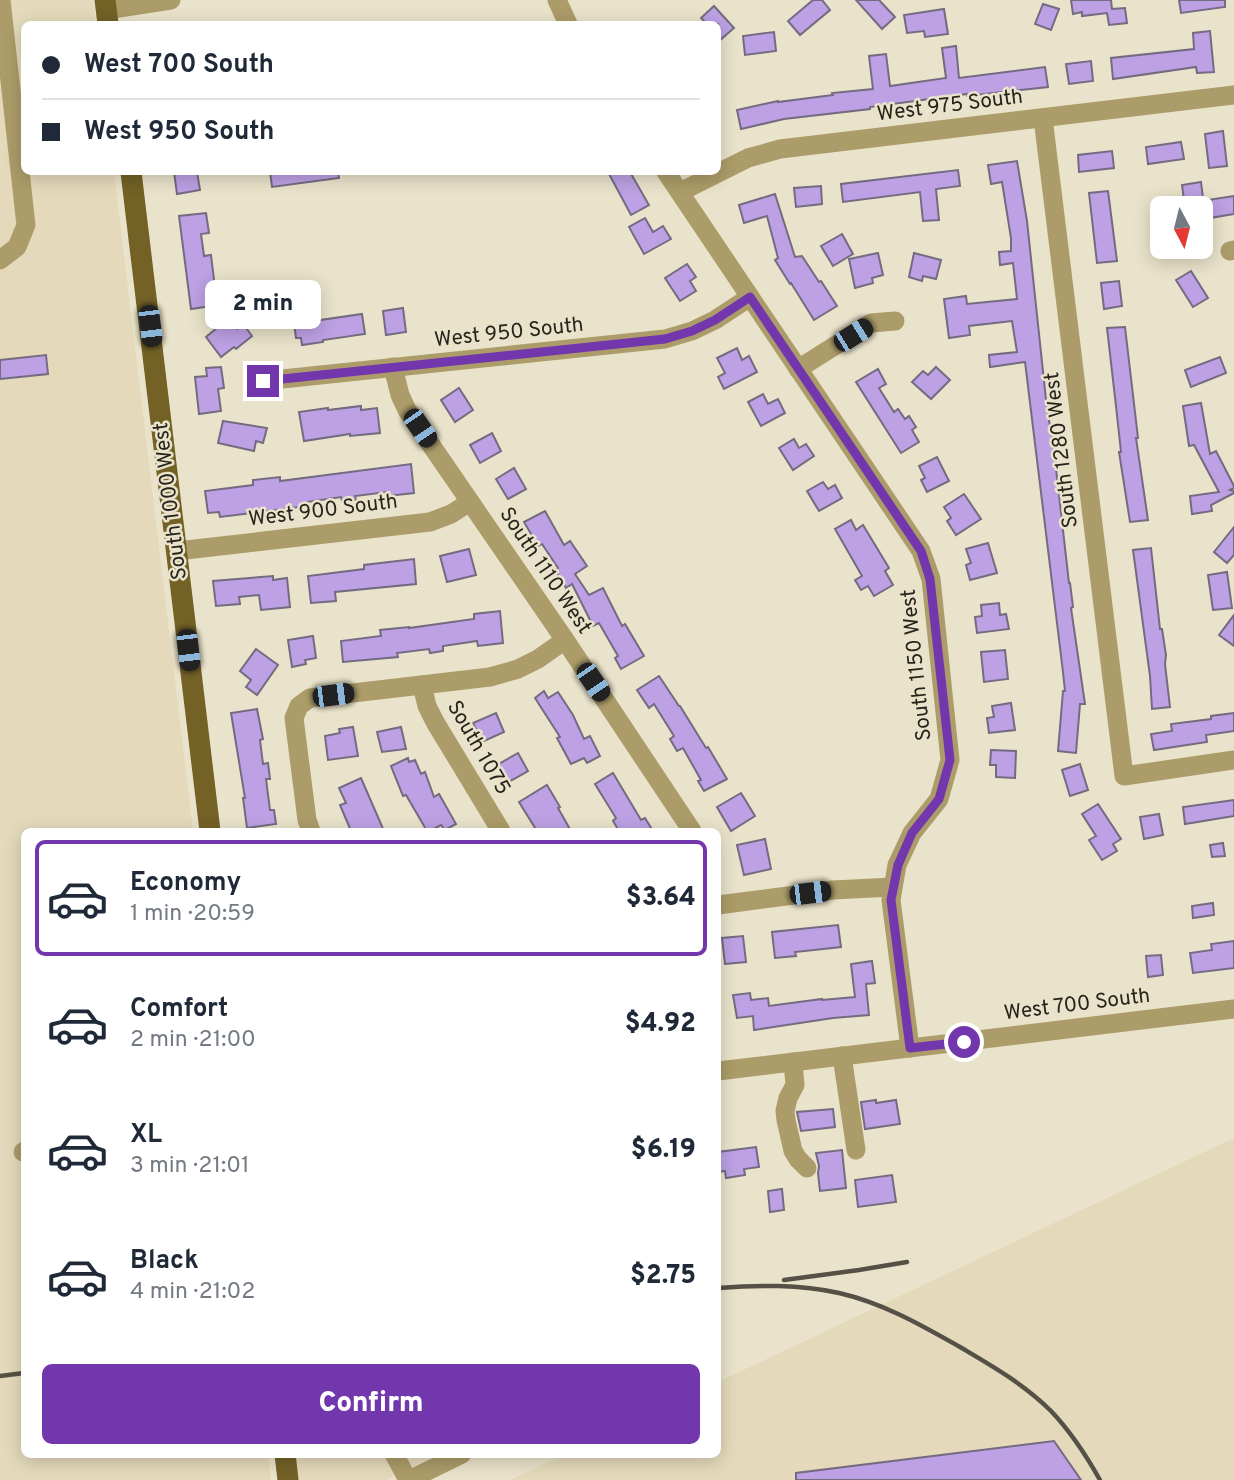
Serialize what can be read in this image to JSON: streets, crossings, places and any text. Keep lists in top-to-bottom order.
{
  "streets": {
    "main road": ["South 1000 West"],
    "street": [
      "West 975 South",
      "West 950 South",
      "South 1280 West",
      "West 900 South",
      "South 1110 West",
      "South 1150 West",
      "South 1075",
      "West 700 South"
    ]
  },
  "crossings": [
    ["West 975 South", "South 1280 West"],
    ["West 975 South", "South 1150 West"],
    ["West 950 South", "South 1110 West"],
    ["West 950 South", "South 1150 West"],
    ["South 1000 West", "West 900 South"],
    ["West 900 South", "South 1110 West"],
    ["South 1150 West", "West 700 South"]
  ],
  "north": "bottom",
  "page": {
    "banner": ["West 700 South", "West 950 South"],
    "bubble": "2 min",
    "list": [
      {
        "name": "Economy",
        "note": "1 min · 20:59",
        "value": "$3.64"
      },
      {
        "name": "Comfort",
        "note": "2 min · 21:00",
        "value": "$4.92"
      },
      {
        "name": "XL",
        "note": "3 min · 21:01",
        "value": "$6.19"
      },
      {
        "name": "Black",
        "note": "4 min · 21:02",
        "value": "$2.75"
      }
    ],
    "buttons": "Confirm"
  }
}
